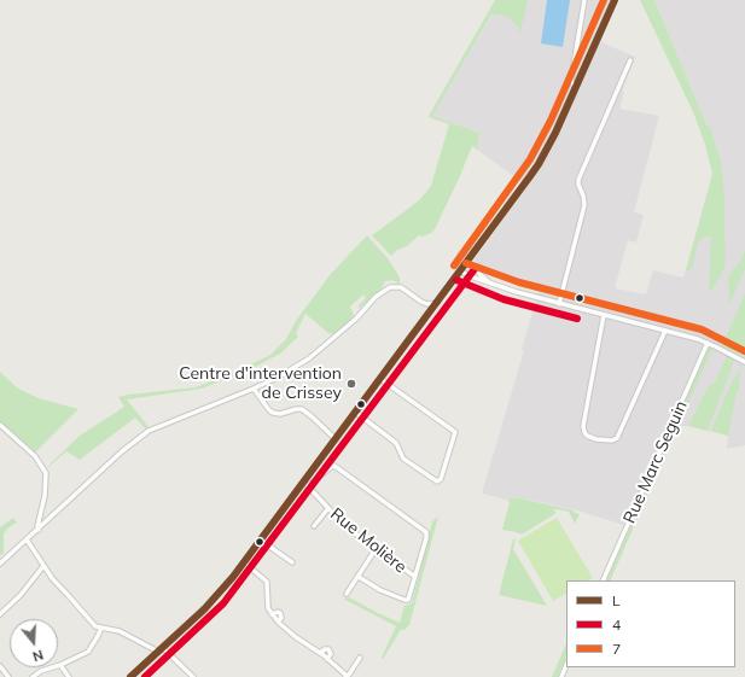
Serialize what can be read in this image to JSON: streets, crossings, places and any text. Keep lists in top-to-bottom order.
{
  "streets": {
    "street": ["Rue Marc Seguin", "Rue Molière"]
  },
  "places": ["Centre d'intervention de Crissey"],
  "lines": ["transit line L", "transit line 7", "transit line 4"],
  "legend": ["L", "4", "7"],
  "north": "bottom"
}
